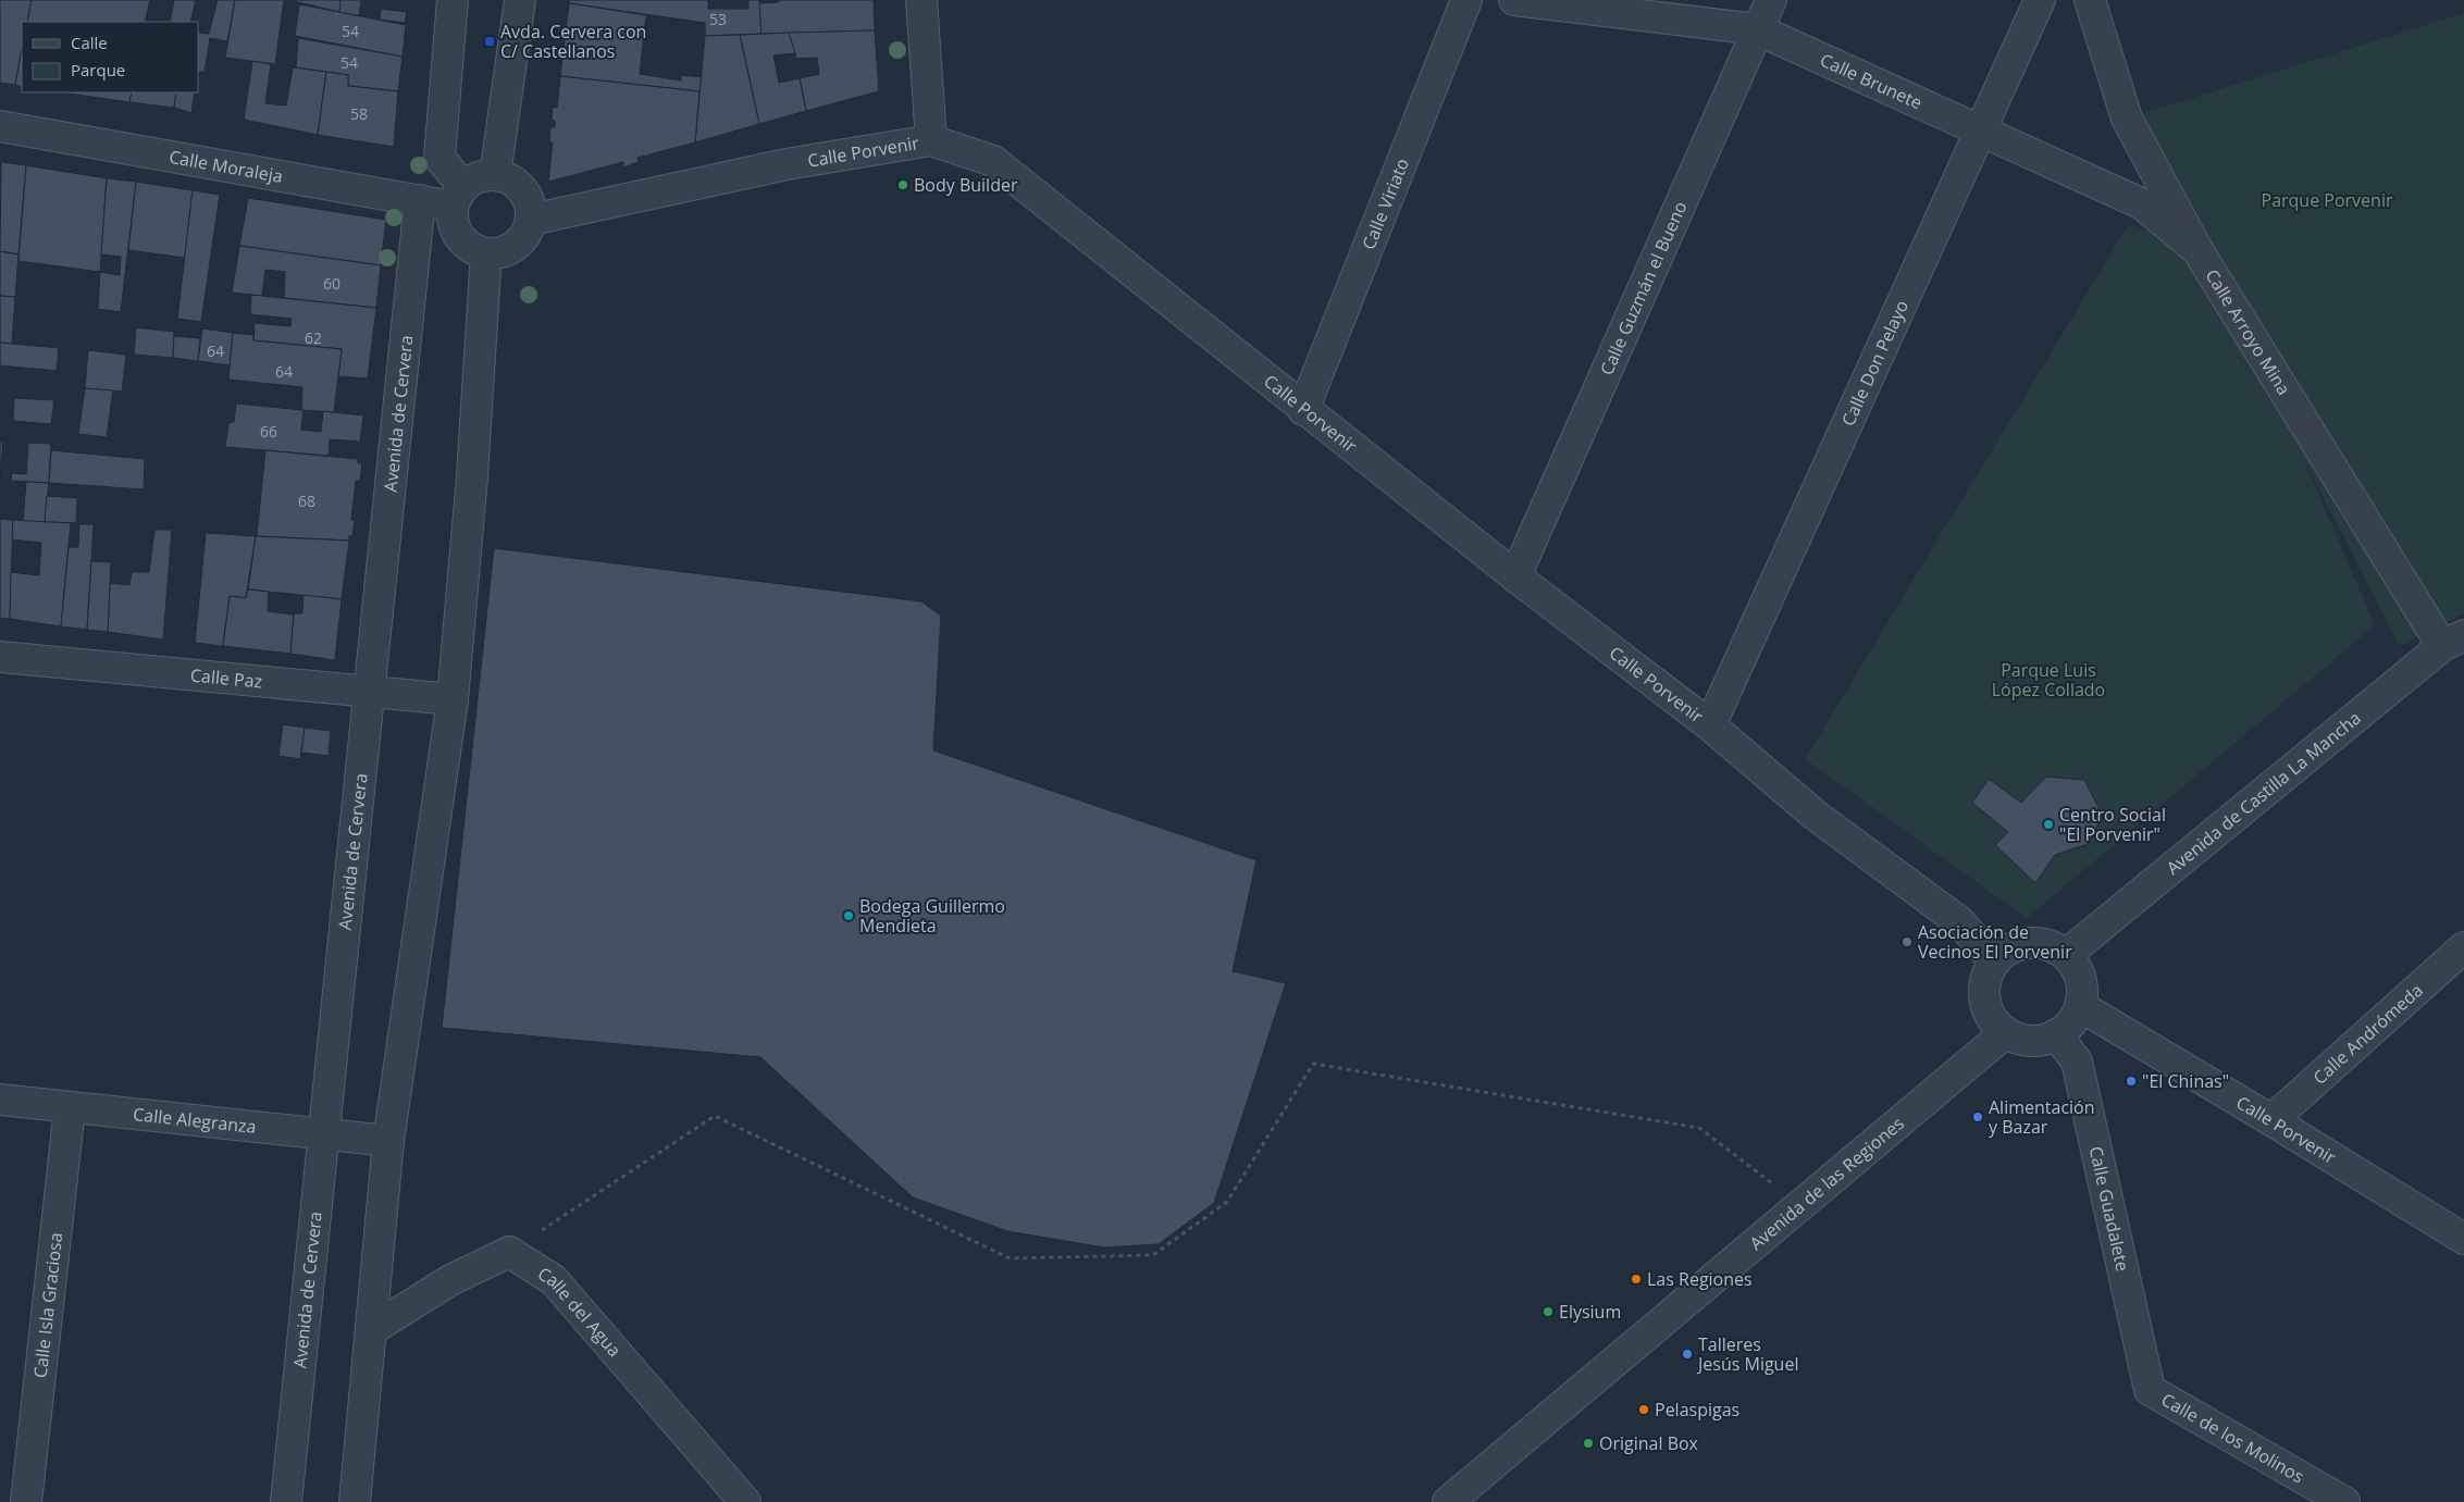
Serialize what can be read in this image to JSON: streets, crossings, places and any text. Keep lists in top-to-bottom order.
{
  "streets": {
    "street": [
      "Calle Brunete",
      "Calle Porvenir",
      "Calle Moraleja",
      "Calle Viriato",
      "Calle Guzmán el Bueno",
      "Calle Arroyo Mina",
      "Calle Don Pelayo",
      "Avenida de Cervera",
      "Calle Paz",
      "Avenida de Castilla La Mancha",
      "Calle Andrómeda",
      "Calle Alegranza",
      "Avenida de las Regiones",
      "Calle Guadalete",
      "Calle Isla Graciosa",
      "Calle del Agua",
      "Calle de los Molinos"
    ]
  },
  "crossings": [
    ["Calle Brunete", "Calle Guzmán el Bueno"],
    ["Calle Brunete", "Calle Arroyo Mina"],
    ["Calle Brunete", "Calle Don Pelayo"],
    ["Calle Porvenir", "Calle Moraleja"],
    ["Calle Porvenir", "Calle Viriato"],
    ["Calle Porvenir", "Calle Guzmán el Bueno"],
    ["Calle Porvenir", "Calle Don Pelayo"],
    ["Calle Porvenir", "Avenida de Castilla La Mancha"],
    ["Calle Porvenir", "Calle Andrómeda"],
    ["Calle Porvenir", "Avenida de las Regiones"],
    ["Calle Porvenir", "Calle Guadalete"],
    ["Calle Moraleja", "Avenida de Cervera"],
    ["Calle Arroyo Mina", "Avenida de Castilla La Mancha"],
    ["Avenida de Cervera", "Calle Paz"],
    ["Avenida de Cervera", "Calle Alegranza"],
    ["Avenida de Castilla La Mancha", "Avenida de las Regiones"],
    ["Avenida de Castilla La Mancha", "Calle Guadalete"],
    ["Calle Alegranza", "Calle Isla Graciosa"],
    ["Avenida de las Regiones", "Calle Guadalete"],
    ["Calle Guadalete", "Calle de los Molinos"]
  ],
  "parks": ["Parque Porvenir", "Parque Luis López Collado"],
  "places": {
    "transit": ["Avda. Cervera con C/ Castellanos"],
    "other": [
      "Body Builder",
      "Centro Social \"El Porvenir\"",
      "Bodega Guillermo Mendieta",
      "Asociación de Vecinos El Porvenir",
      "\"El Chinas\"",
      "Alimentación y Bazar",
      "Las Regiones",
      "Elysium",
      "Talleres Jesús Miguel",
      "Pelaspigas",
      "Original Box"
    ]
  },
  "house_numbers": [
    "53",
    "54",
    "54",
    "58",
    "60",
    "62",
    "64",
    "64",
    "66",
    "68"
  ],
  "legend": ["Calle", "Parque"]
}
